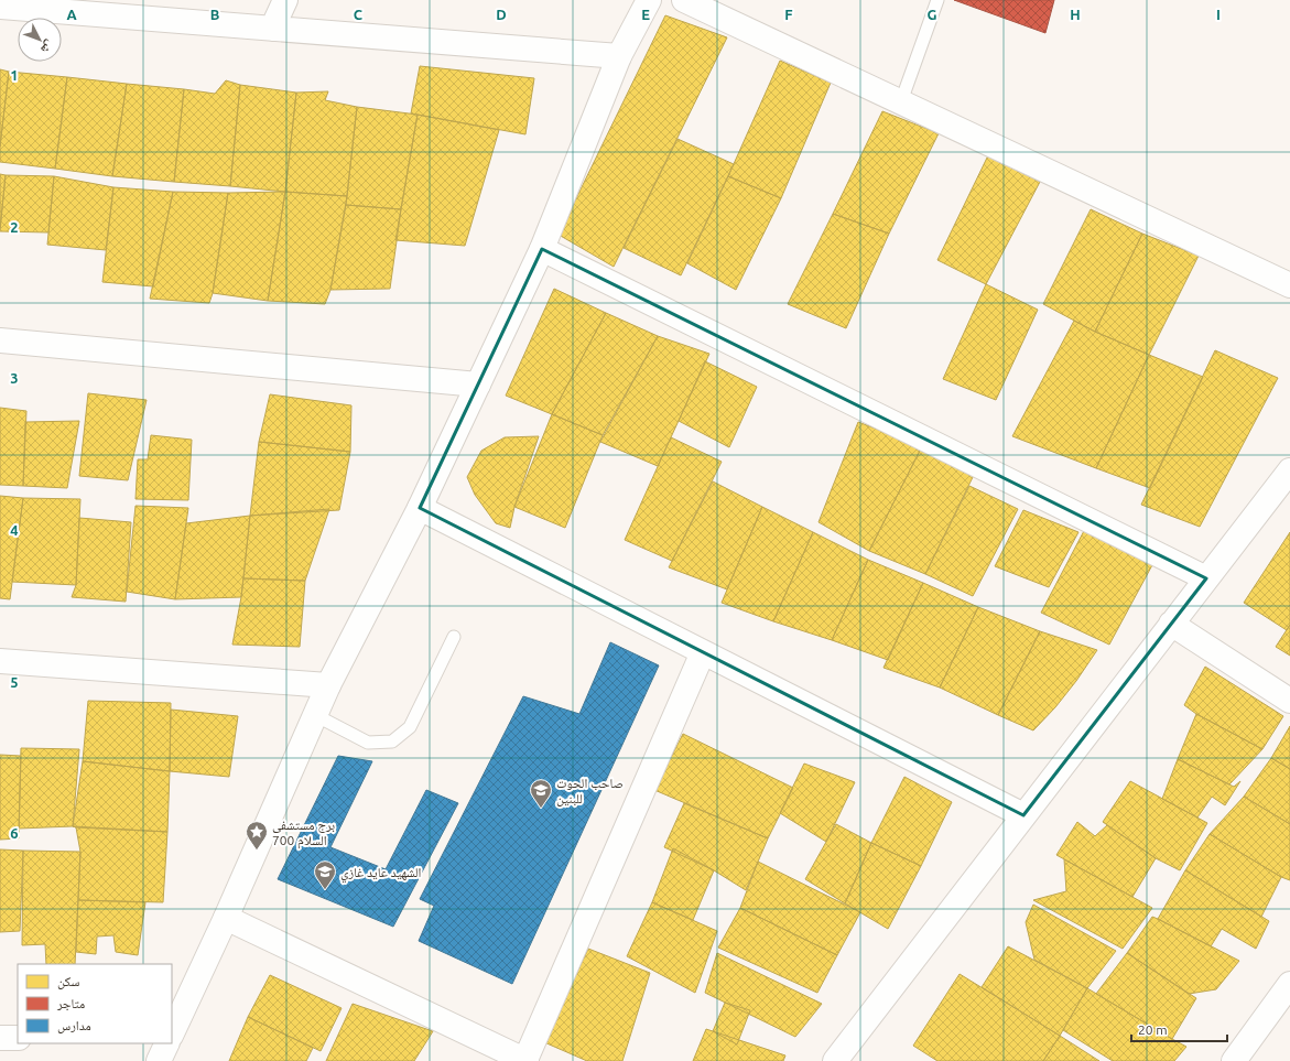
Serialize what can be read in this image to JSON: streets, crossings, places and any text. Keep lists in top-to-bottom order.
{
  "places": {
    "school or university": ["صاحب الحوت للبنين", "الشهيد عايد غازي"],
    "place": ["برج مستشفى السلام 700"]
  },
  "legend": ["سكن", "متاجر", "مدارس"],
  "scale_bar": "20 m",
  "north": "bottom right",
  "grid": {
    "columns": [
      "A",
      "B",
      "C",
      "D",
      "E",
      "F",
      "G",
      "H",
      "I"
    ],
    "rows": [
      "1",
      "2",
      "3",
      "4",
      "5",
      "6"
    ]
  }
}
